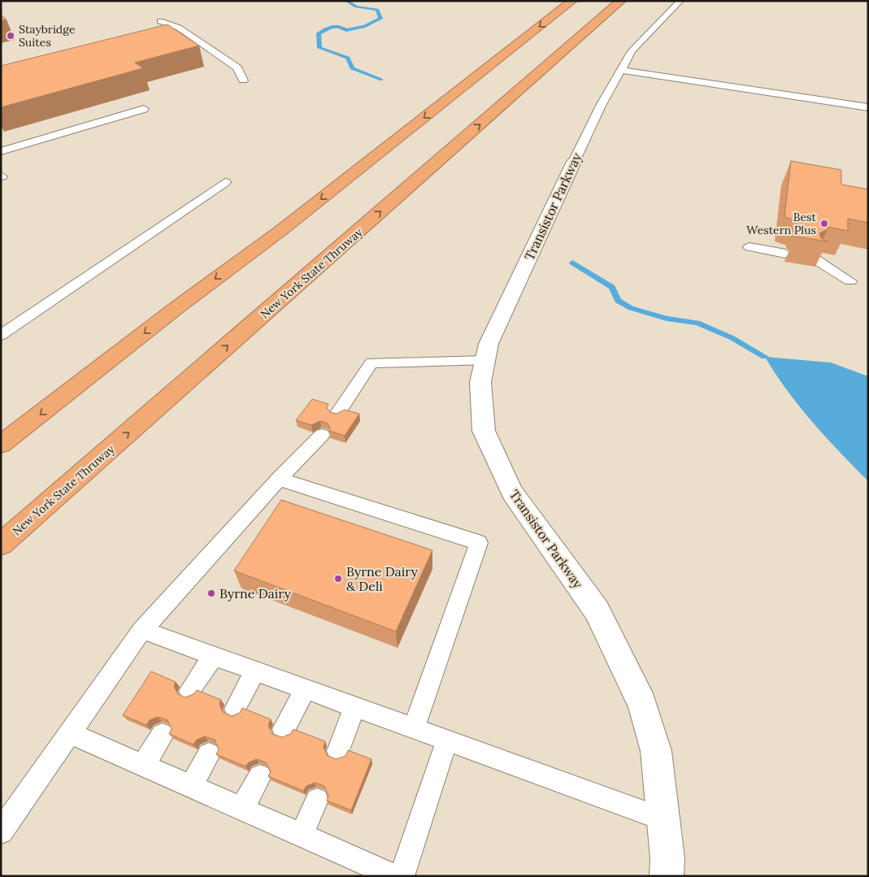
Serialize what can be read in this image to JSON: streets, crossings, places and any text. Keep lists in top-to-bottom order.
{
  "streets": {
    "highway": ["New York State Thruway"],
    "street": ["Transistor Parkway"]
  },
  "places": [
    "Staybridge Suites",
    "Best Western Plus",
    "Byrne Dairy & Deli",
    "Byrne Dairy"
  ]
}
